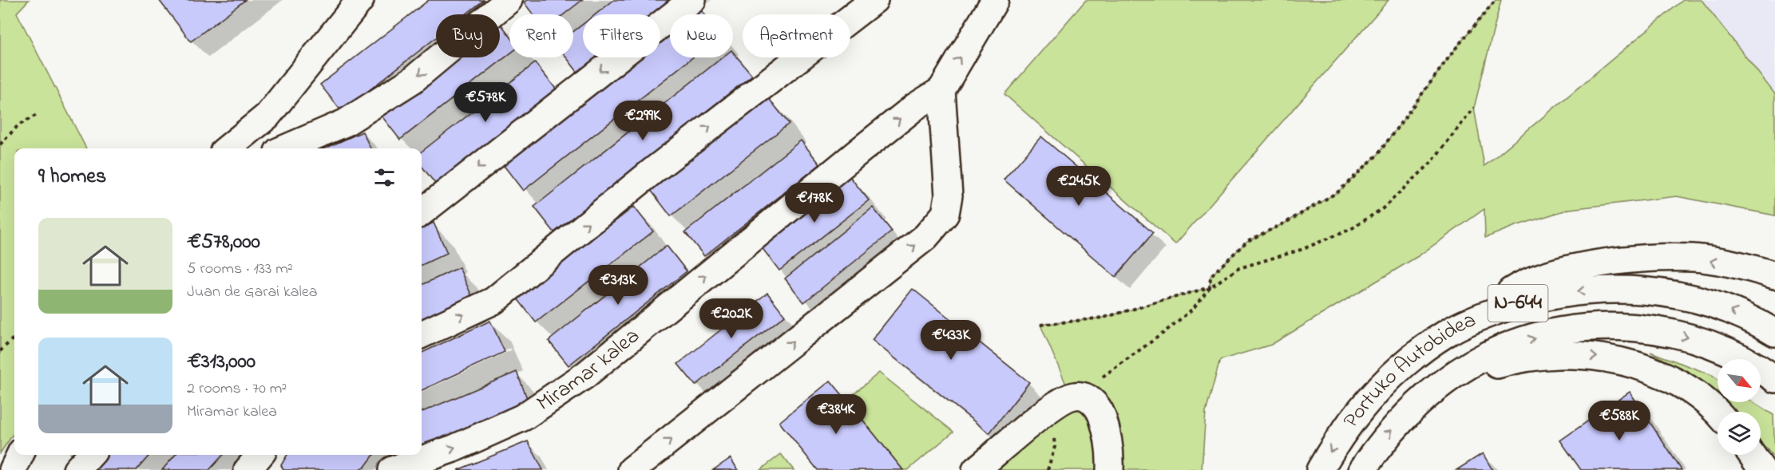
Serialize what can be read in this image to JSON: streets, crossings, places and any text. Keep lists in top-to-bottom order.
{
  "streets": {
    "main road": ["N-644", "Miramar kalea", "Portuko Autobidea"]
  },
  "north": "bottom right",
  "page": {
    "chip": [
      "Buy",
      "Rent",
      "Filters",
      "New",
      "Apartment"
    ],
    "price": [
      "€578K",
      "€299K",
      "€245K",
      "€178K",
      "€313K",
      "€202K",
      "€433K",
      "€384K",
      "€588K"
    ],
    "heading": "9 homes",
    "list": [
      {
        "name": "€578,000",
        "note": "5 rooms · 133 m² · Juan de Garai kalea"
      },
      {
        "name": "€313,000",
        "note": "2 rooms · 70 m² · Miramar kalea"
      }
    ]
  }
}
